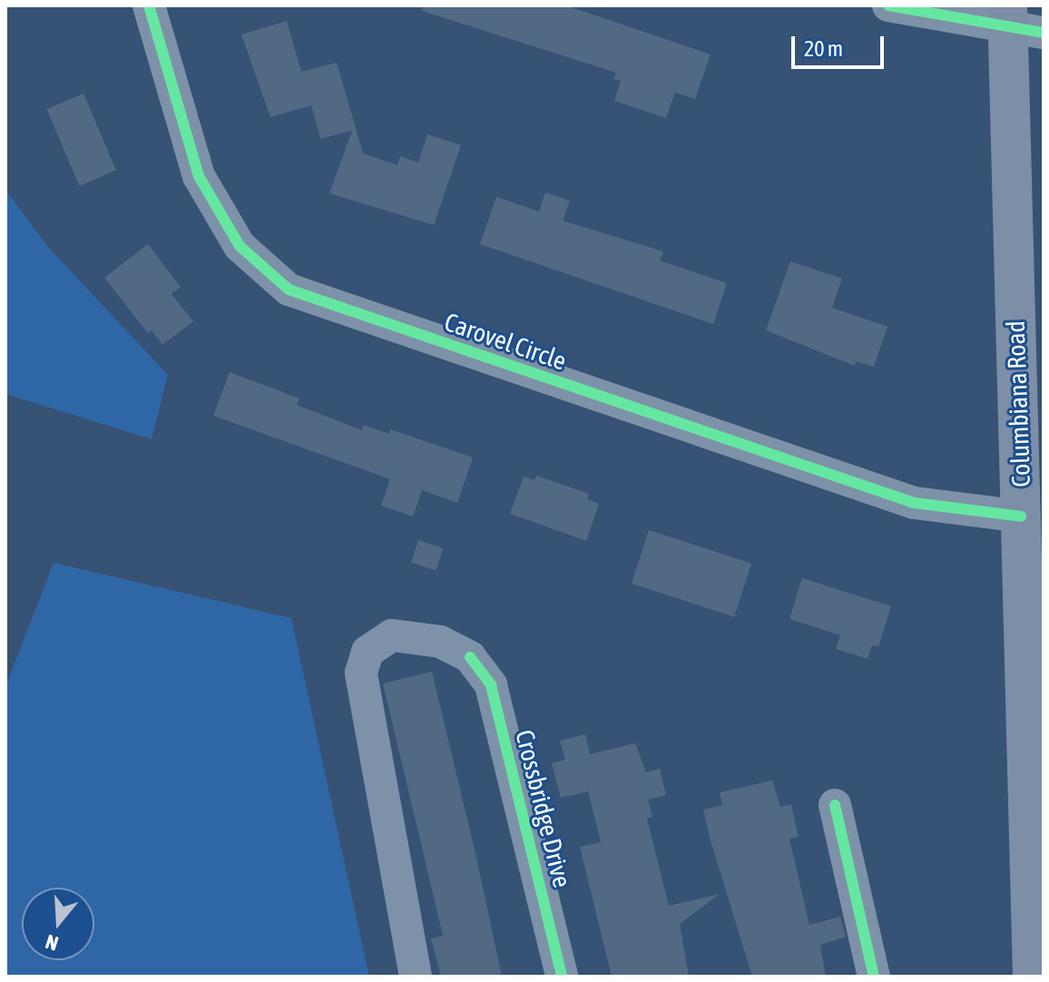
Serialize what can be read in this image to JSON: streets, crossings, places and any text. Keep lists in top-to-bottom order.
{
  "streets": {
    "main road": ["Columbiana Road"],
    "street": ["Carovel Circle", "Crossbridge Drive"]
  },
  "crossings": [
    ["Carovel Circle", "Columbiana Road"]
  ],
  "scale_bar": "20 m",
  "north": "bottom"
}
